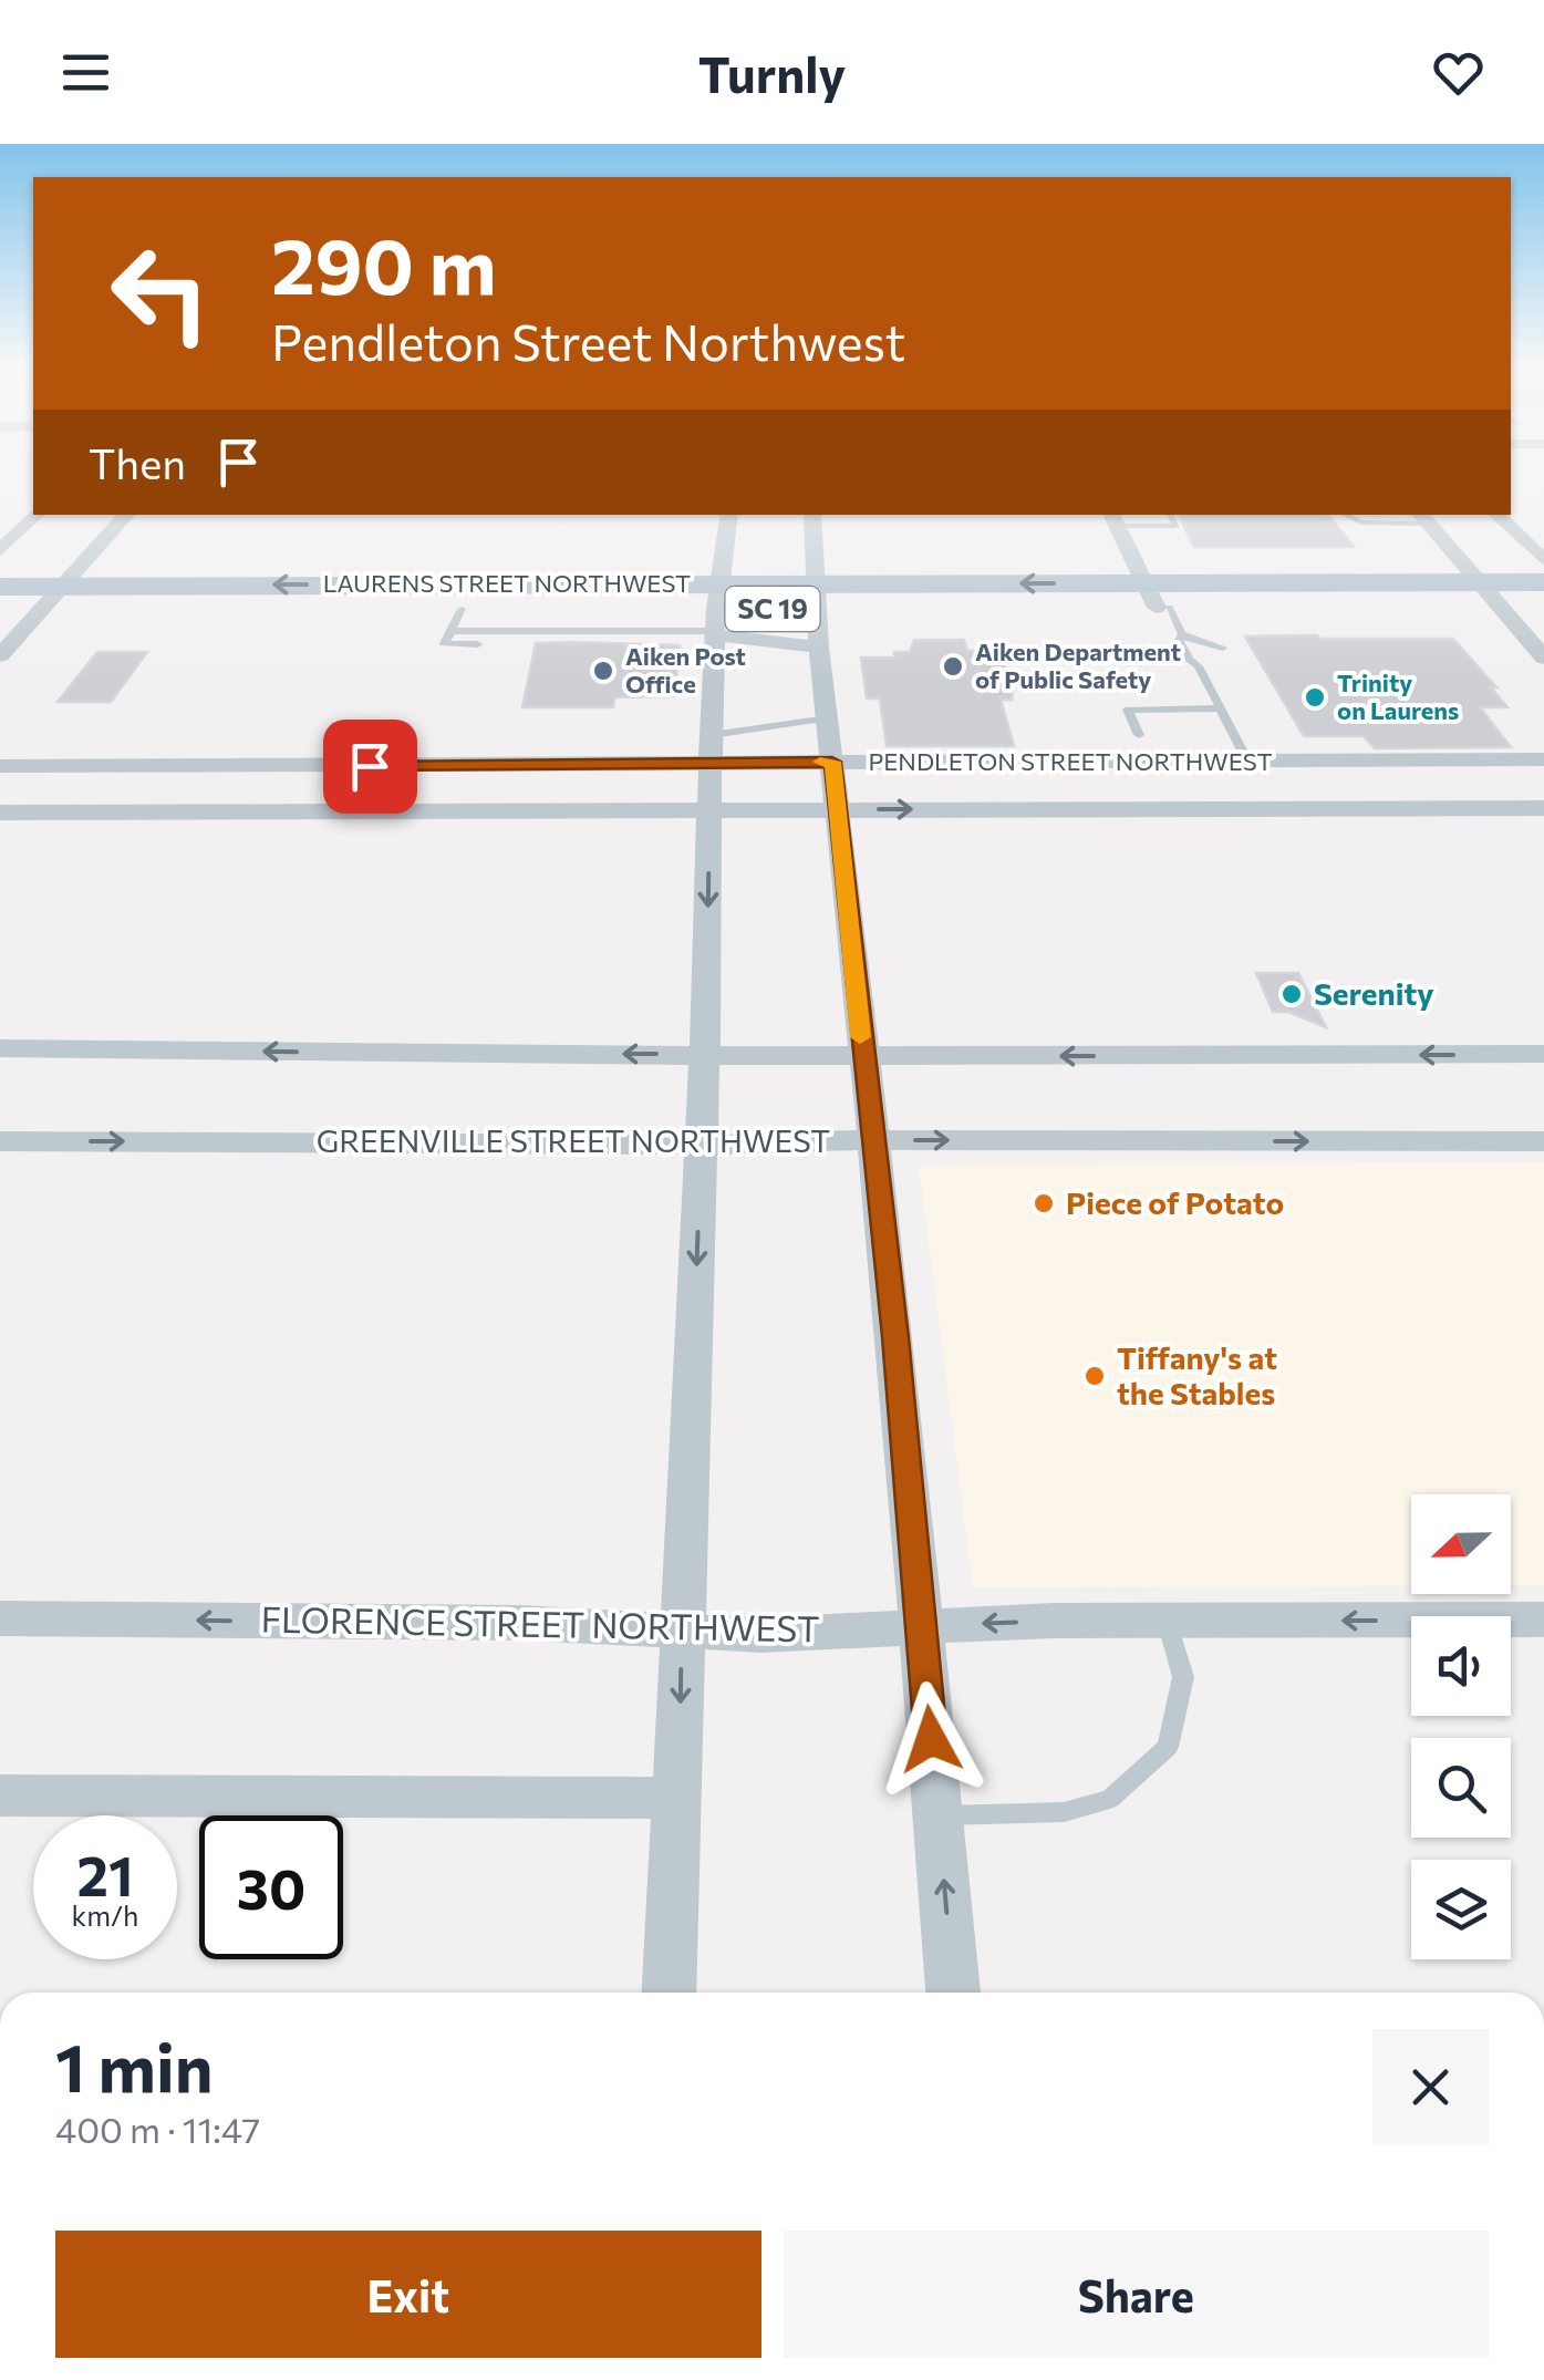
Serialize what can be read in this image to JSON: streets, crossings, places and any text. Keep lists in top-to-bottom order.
{
  "streets": {
    "main road": ["LAURENS STREET NORTHWEST", "SC 19"],
    "street": ["PENDLETON STREET NORTHWEST", "GREENVILLE STREET NORTHWEST", "FLORENCE STREET NORTHWEST"]
  },
  "places": [
    "Aiken Department of Public Safety",
    "Aiken Post Office",
    "Trinity on Laurens",
    "Serenity",
    "Piece of Potato",
    "Tiffany's at the Stables"
  ],
  "north": "left",
  "page": {
    "header": "Turnly",
    "turn": ["290 m", "Pendleton Street Northwest"],
    "then": "Then",
    "speed": "21 km/h",
    "limit": "30",
    "heading": ["1 min", "400 m · 11:47"],
    "buttons": ["Exit", "Share"]
  }
}
